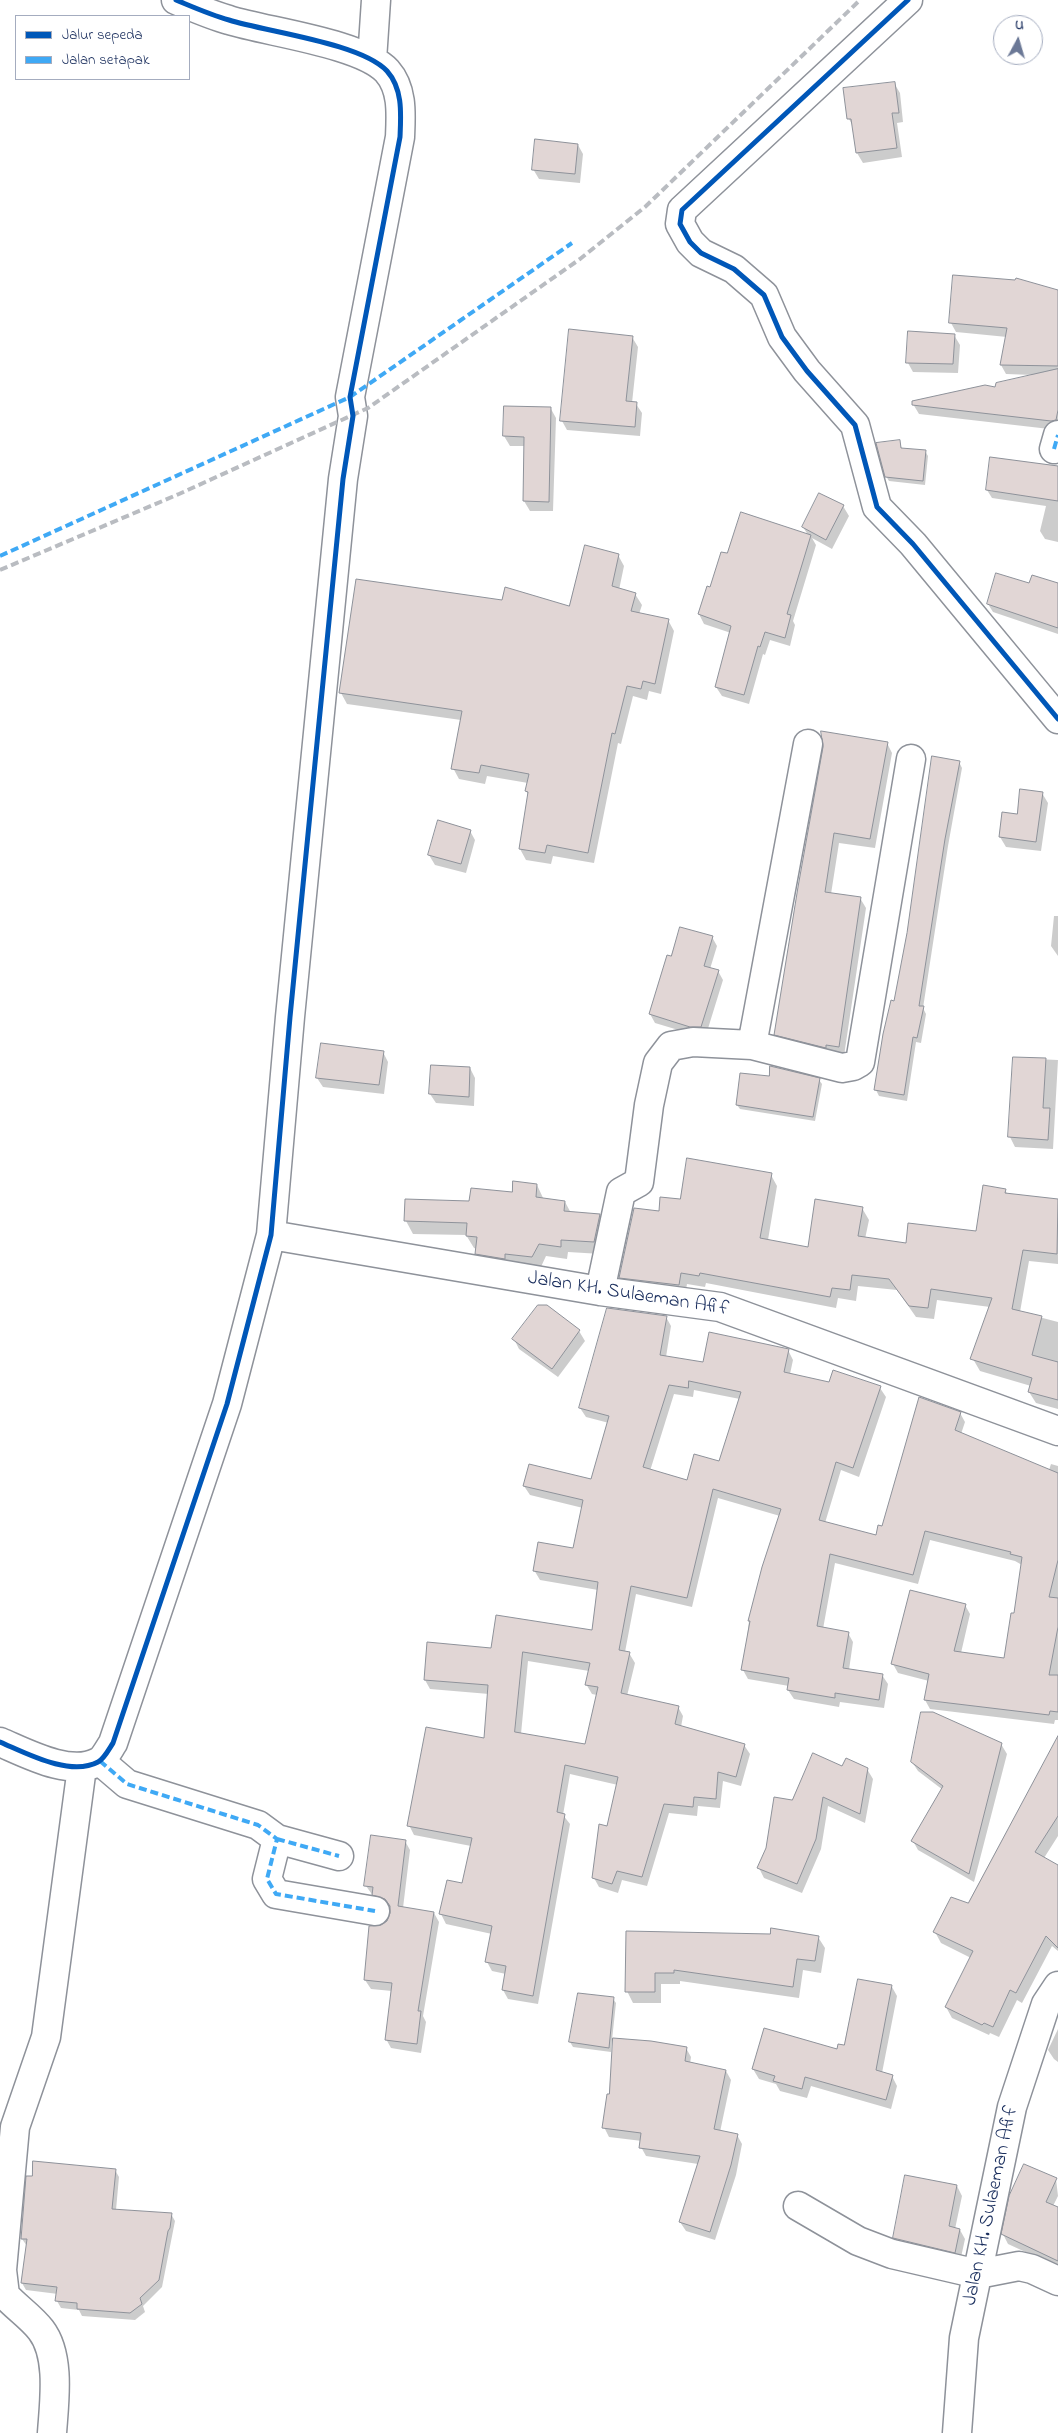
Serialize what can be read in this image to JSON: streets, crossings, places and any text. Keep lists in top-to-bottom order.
{
  "streets": {
    "street": ["Jalan KH. Sulaeman Afif"]
  },
  "legend": ["Jalur sepeda", "Jalan setapak"],
  "north": "top"
}
